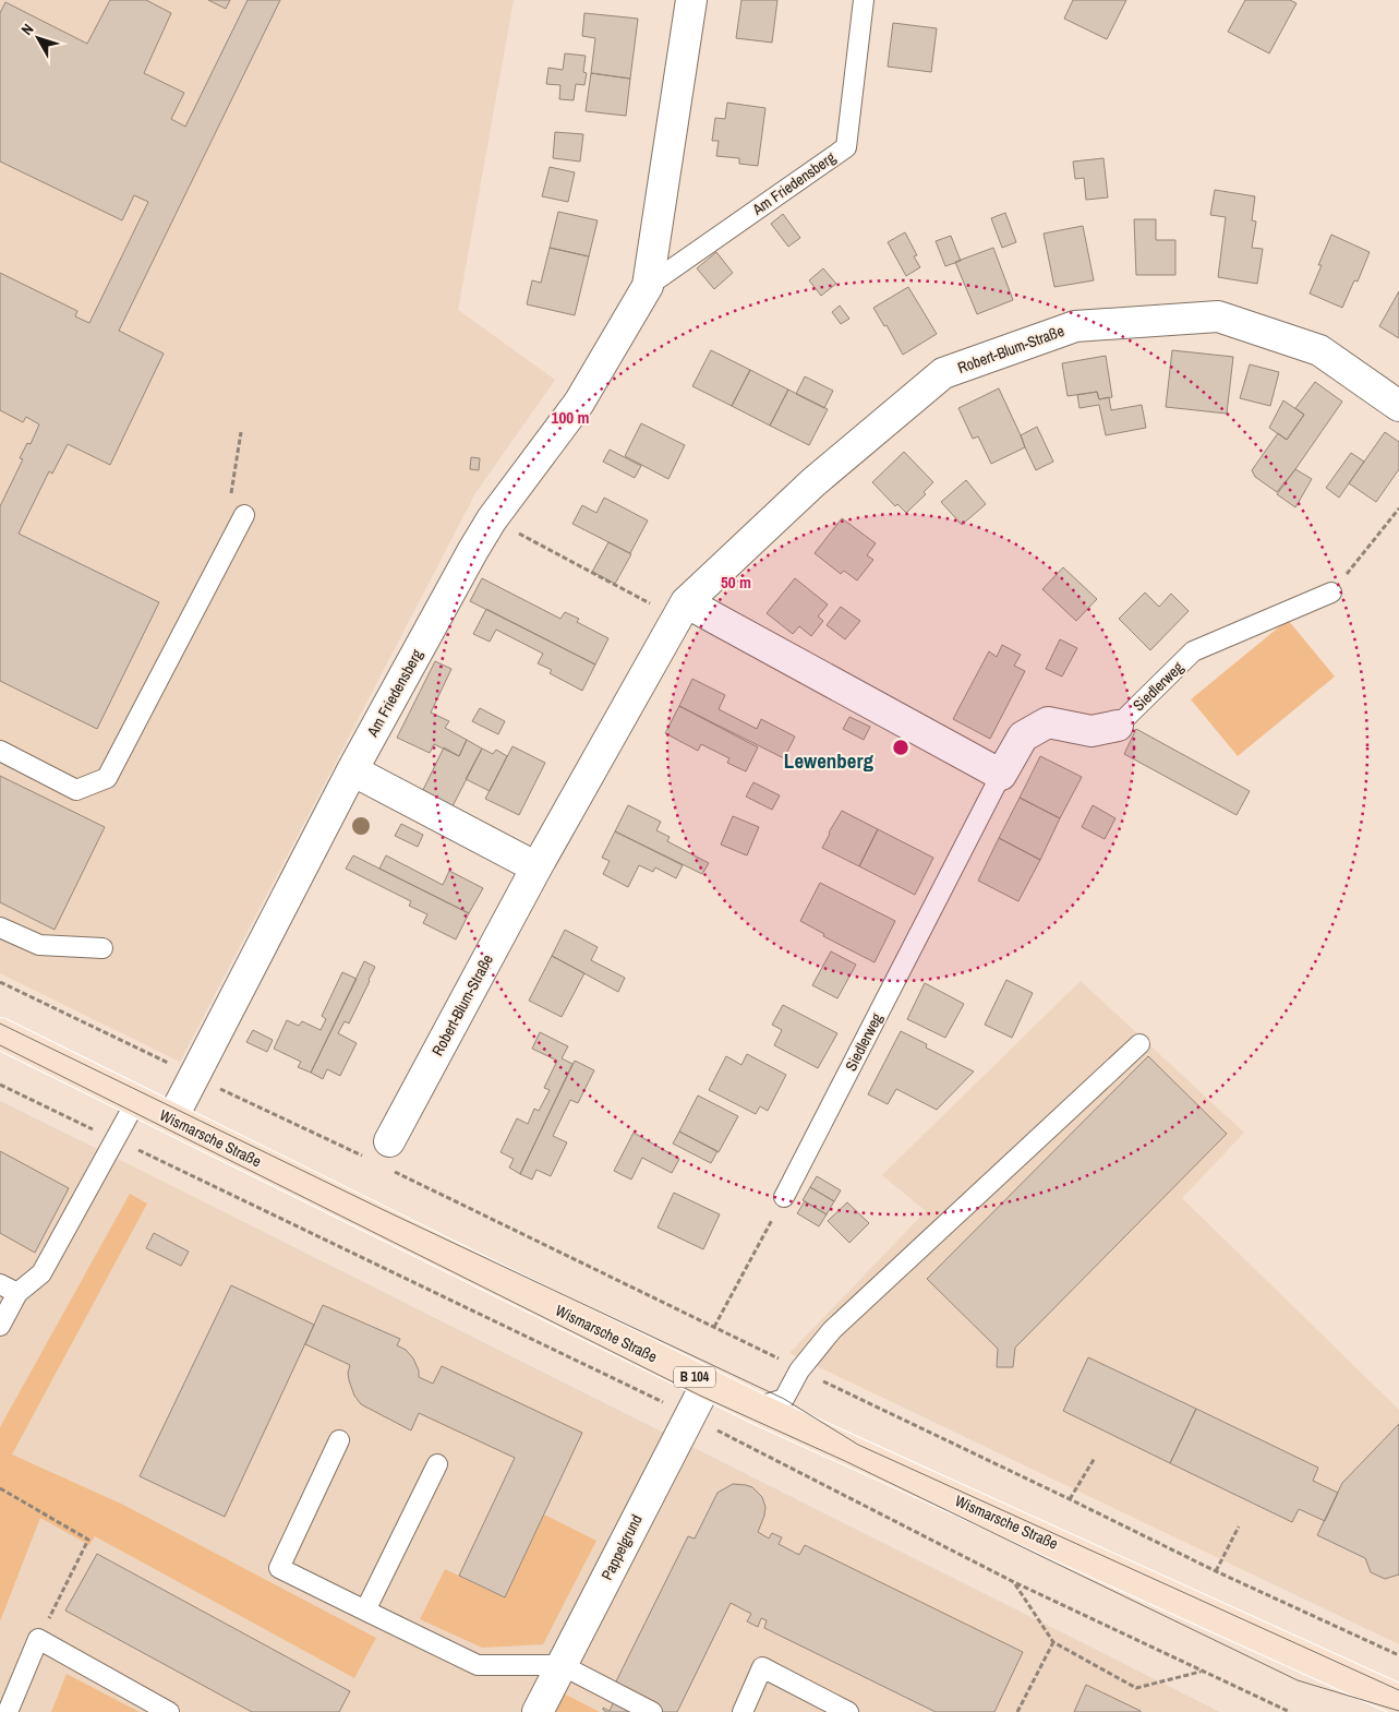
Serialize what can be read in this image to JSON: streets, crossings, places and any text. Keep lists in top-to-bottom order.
{
  "streets": {
    "main road": ["Wismarsche Straße", "B 104"],
    "street": [
      "Am Friedensberg",
      "Robert-Blum-Straße",
      "Siedlerweg",
      "Pappelgrund"
    ]
  },
  "crossings": [
    ["Am Friedensberg", "Wismarsche Straße"],
    ["Wismarsche Straße", "Pappelgrund"]
  ],
  "districts": ["Lewenberg"],
  "north": "top left",
  "rings": ["100 m", "50 m"]
}
